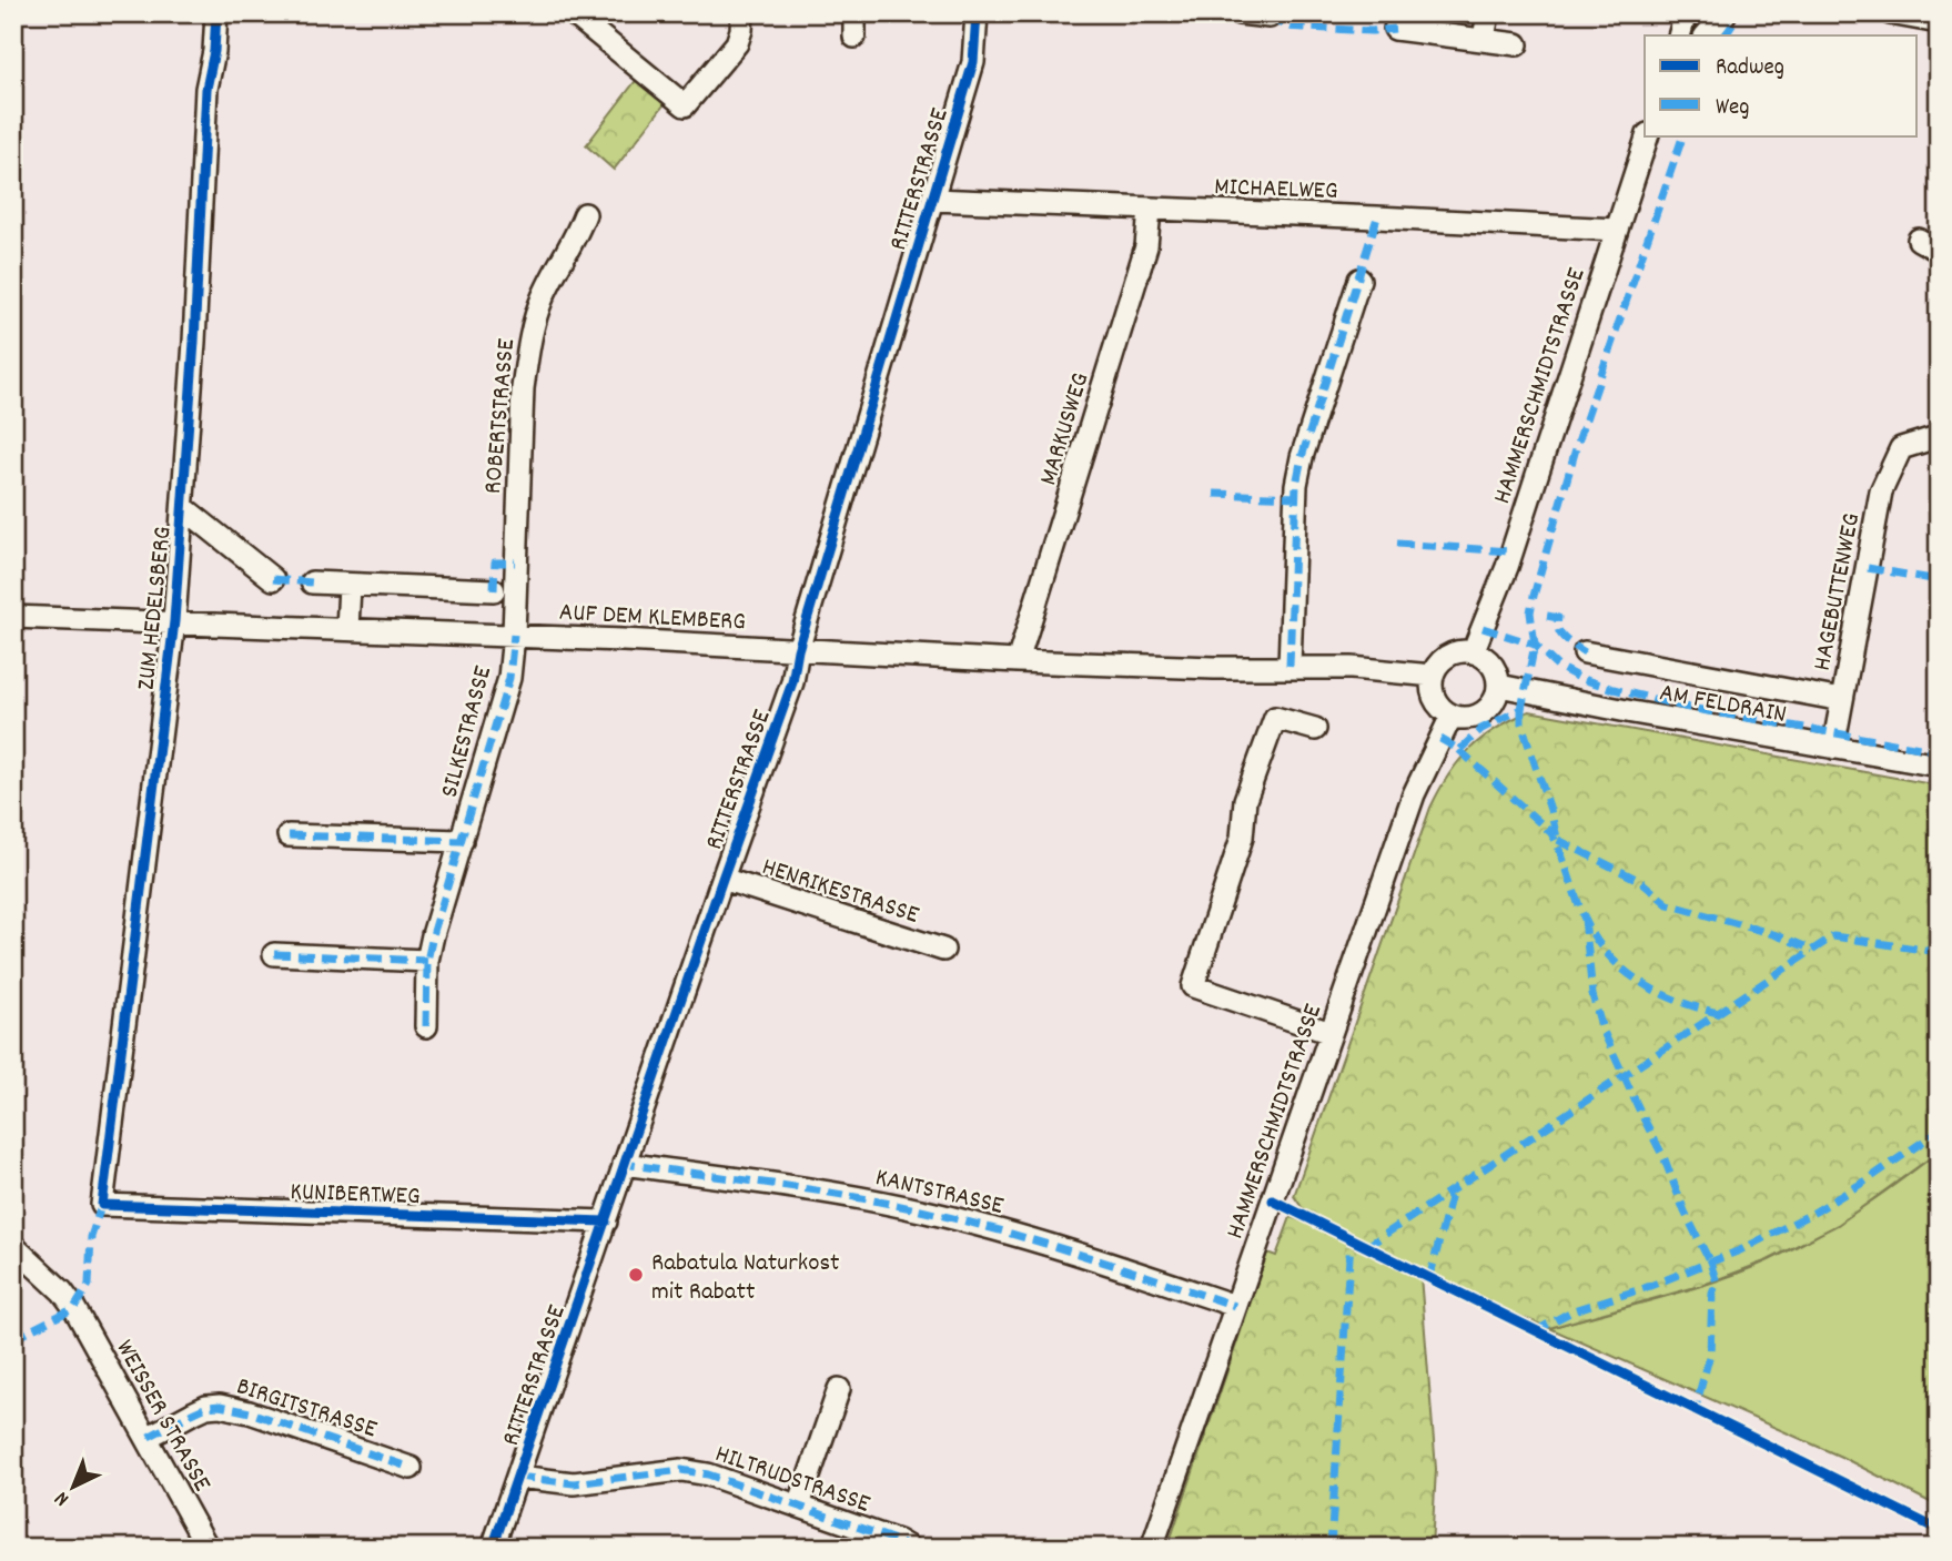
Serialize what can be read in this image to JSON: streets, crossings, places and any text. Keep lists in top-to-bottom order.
{
  "streets": {
    "street": [
      "RITTERSTRASSE",
      "MICHAELWEG",
      "HAMMERSCHMIDTSTRASSE",
      "ROBERTSTRASSE",
      "MARKUSWEG",
      "HAGEBUTTENWEG",
      "ZUM HEDELSBERG",
      "AUF DEM KLEMBERG",
      "AM FELDRAIN",
      "SILKESTRASSE",
      "HENRIKESTRASSE",
      "KANTSTRASSE",
      "KUNIBERTWEG",
      "BIRGITSTRASSE",
      "WEISSER STRASSE",
      "HILTRUDSTRASSE"
    ]
  },
  "crossings": [
    ["RITTERSTRASSE", "MICHAELWEG"],
    ["RITTERSTRASSE", "AUF DEM KLEMBERG"],
    ["RITTERSTRASSE", "HENRIKESTRASSE"],
    ["RITTERSTRASSE", "KANTSTRASSE"],
    ["RITTERSTRASSE", "KUNIBERTWEG"],
    ["RITTERSTRASSE", "HILTRUDSTRASSE"],
    ["MICHAELWEG", "HAMMERSCHMIDTSTRASSE"],
    ["MICHAELWEG", "MARKUSWEG"],
    ["HAMMERSCHMIDTSTRASSE", "AUF DEM KLEMBERG"],
    ["HAMMERSCHMIDTSTRASSE", "AM FELDRAIN"],
    ["HAMMERSCHMIDTSTRASSE", "KANTSTRASSE"],
    ["ROBERTSTRASSE", "AUF DEM KLEMBERG"],
    ["ROBERTSTRASSE", "SILKESTRASSE"],
    ["MARKUSWEG", "AUF DEM KLEMBERG"],
    ["HAGEBUTTENWEG", "AM FELDRAIN"],
    ["ZUM HEDELSBERG", "AUF DEM KLEMBERG"],
    ["ZUM HEDELSBERG", "KUNIBERTWEG"],
    ["AUF DEM KLEMBERG", "AM FELDRAIN"],
    ["AUF DEM KLEMBERG", "SILKESTRASSE"],
    ["BIRGITSTRASSE", "WEISSER STRASSE"]
  ],
  "places": ["Rabatula Naturkost mit Rabatt"],
  "legend": ["Radweg", "Weg"],
  "north": "bottom left"
}
